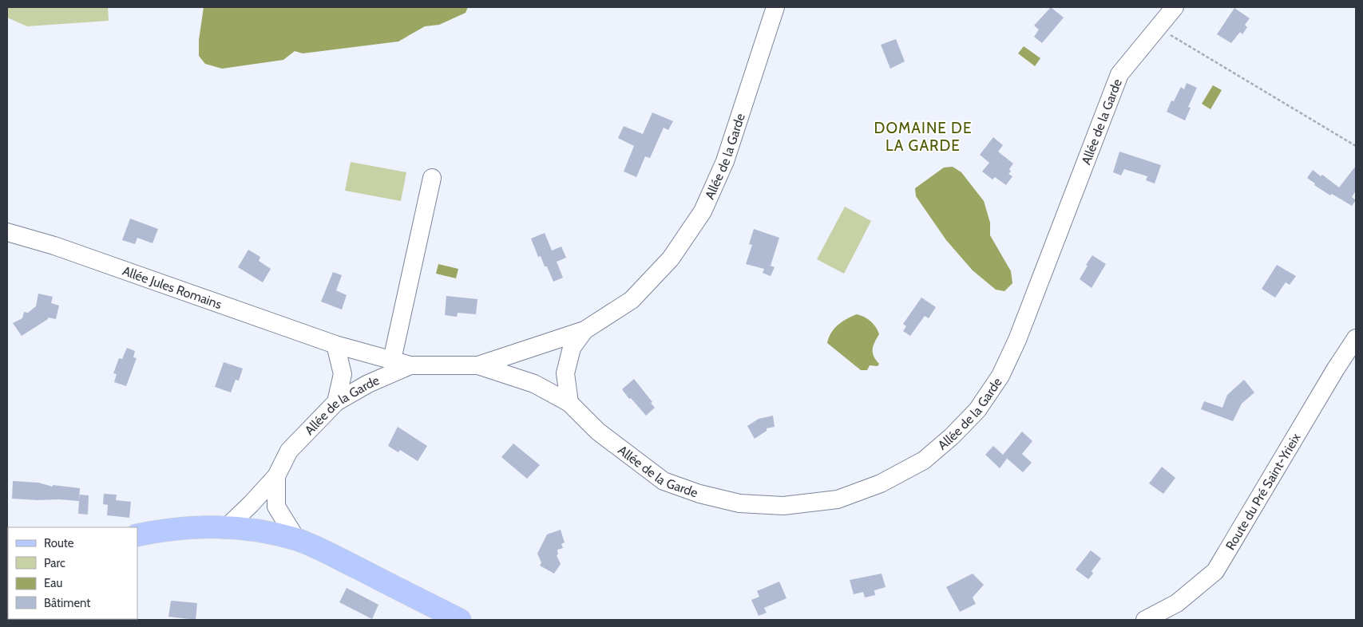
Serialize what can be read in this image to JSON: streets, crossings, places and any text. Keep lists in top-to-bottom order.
{
  "streets": {
    "street": ["Allée de la Garde", "Allée Jules Romains", "Route du Pré Saint-Yrieix"]
  },
  "crossings": [
    ["Allée de la Garde", "Allée Jules Romains"]
  ],
  "districts": ["DOMAINE DE LA GARDE"],
  "legend": [
    "Route",
    "Parc",
    "Eau",
    "Bâtiment"
  ]
}
